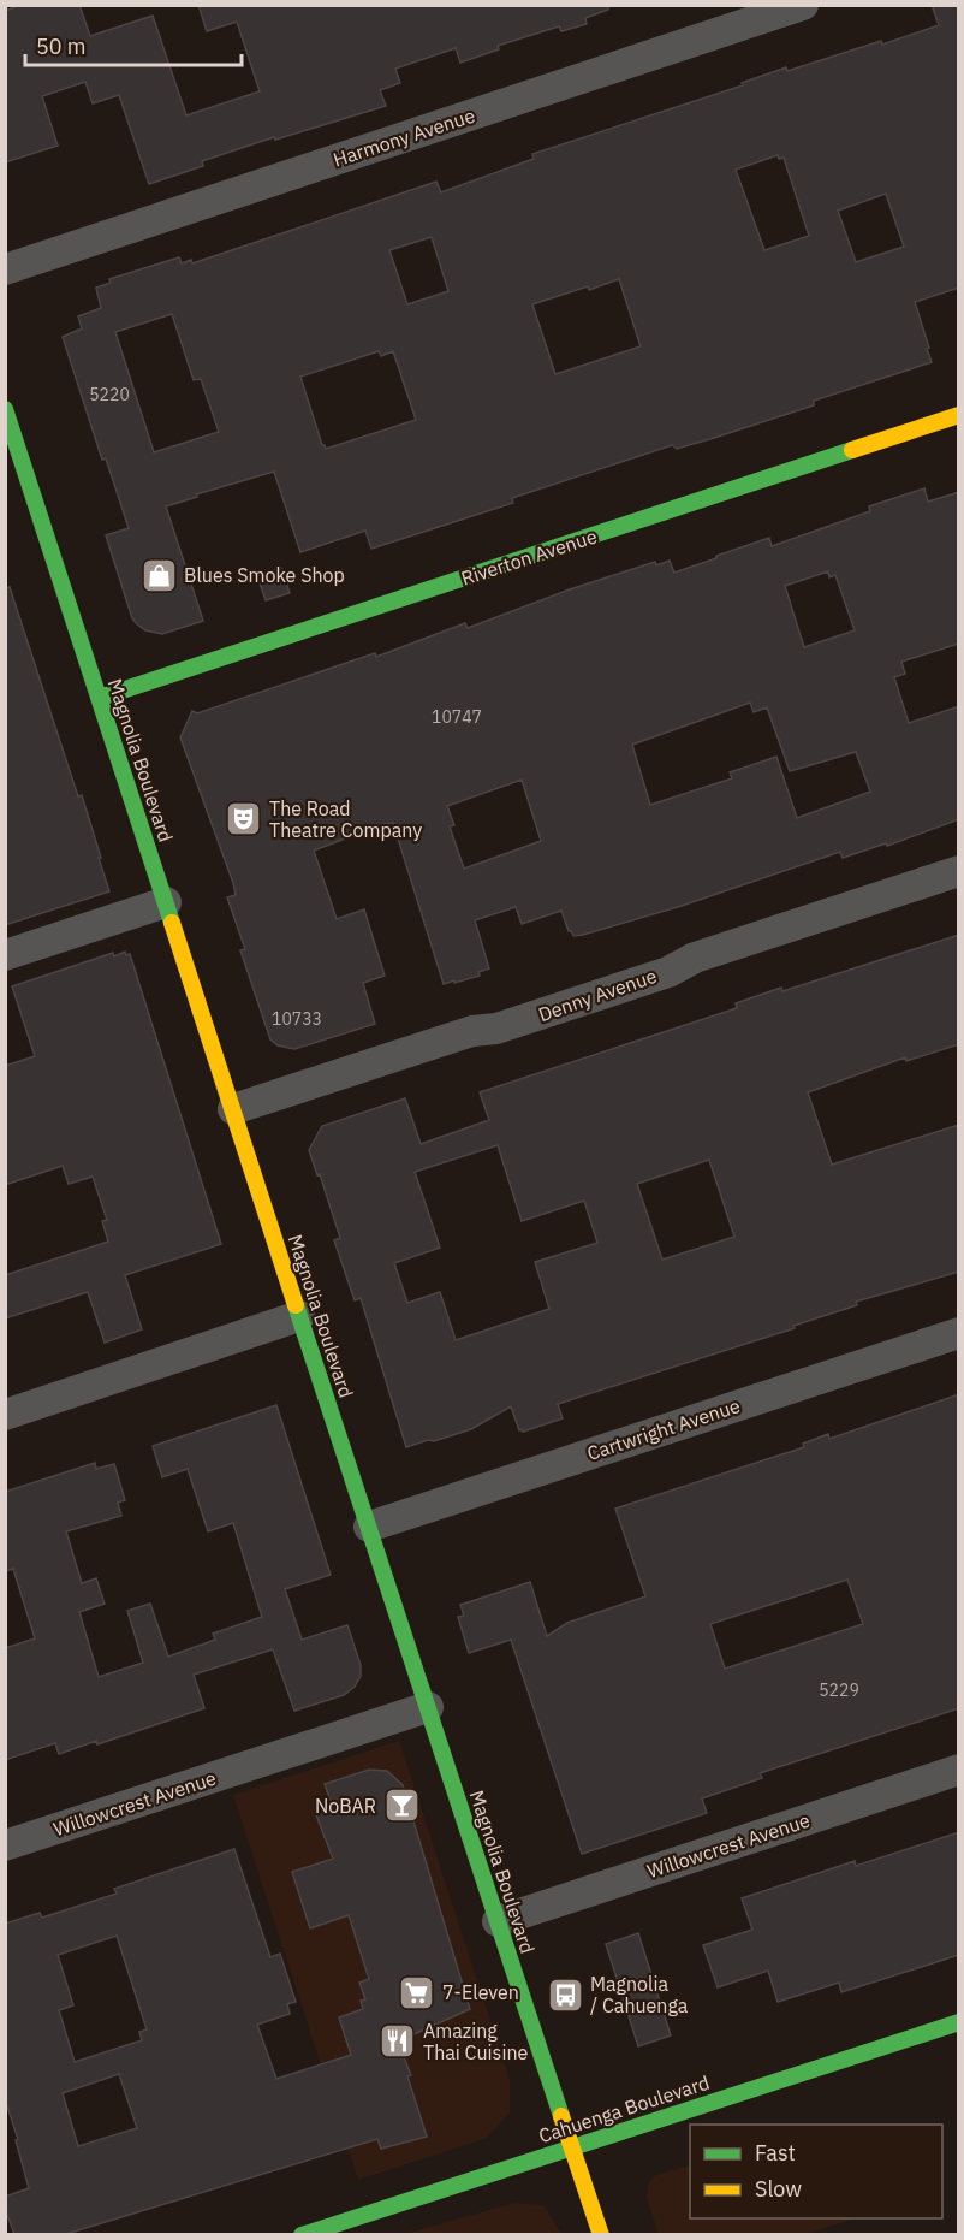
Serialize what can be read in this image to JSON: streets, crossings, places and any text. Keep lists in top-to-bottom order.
{
  "streets": {
    "main road": ["Riverton Avenue", "Magnolia Boulevard", "Cahuenga Boulevard"],
    "street": [
      "Harmony Avenue",
      "Denny Avenue",
      "Cartwright Avenue",
      "Willowcrest Avenue"
    ]
  },
  "crossings": [
    ["Riverton Avenue", "Magnolia Boulevard"],
    ["Magnolia Boulevard", "Denny Avenue"],
    ["Magnolia Boulevard", "Cartwright Avenue"],
    ["Magnolia Boulevard", "Willowcrest Avenue"],
    ["Magnolia Boulevard", "Cahuenga Boulevard"]
  ],
  "places": {
    "shop": ["Blues Smoke Shop"],
    "theatre": ["The Road Theatre Company"],
    "bar": ["NoBAR"],
    "supermarket": ["7-Eleven"],
    "bus stop": ["Magnolia / Cahuenga"],
    "restaurant": ["Amazing Thai Cuisine"]
  },
  "house_numbers": [
    "5220",
    "10747",
    "10733",
    "5229"
  ],
  "legend": ["Fast", "Slow"],
  "scale_bar": "50 m"
}
